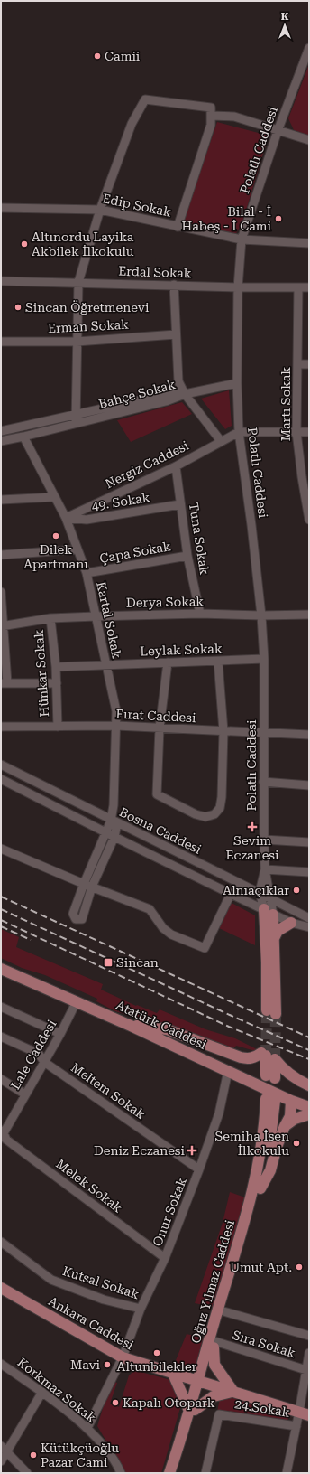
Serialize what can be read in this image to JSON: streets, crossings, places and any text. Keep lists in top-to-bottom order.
{
  "streets": {
    "main road": ["Atatürk Caddesi", "Oğuz Yılmaz Caddesi", "Ankara Caddesi"],
    "street": [
      "Polatlı Caddesi",
      "Edip Sokak",
      "Erdal Sokak",
      "Erman Sokak",
      "Bahçe Sokak",
      "Martı Sokak",
      "Nergiz Caddesi",
      "49. Sokak",
      "Tuna Sokak",
      "Çapa Sokak",
      "Derya Sokak",
      "Kartal Sokak",
      "Leylak Sokak",
      "Hünkar Sokak",
      "Fırat Caddesi",
      "Bosna Caddesi",
      "Lale Caddesi",
      "Meltem Sokak",
      "Melek Sokak",
      "Onur Sokak",
      "Kutsal Sokak",
      "Sıra Sokak",
      "Korkmaz Sokak",
      "24.Sokak"
    ]
  },
  "crossings": [
    ["Polatlı Caddesi", "Edip Sokak"],
    ["Polatlı Caddesi", "Erdal Sokak"],
    ["Polatlı Caddesi", "Bahçe Sokak"],
    ["Polatlı Caddesi", "Nergiz Caddesi"],
    ["Polatlı Caddesi", "Derya Sokak"],
    ["Polatlı Caddesi", "Leylak Sokak"],
    ["Polatlı Caddesi", "Fırat Caddesi"],
    ["Polatlı Caddesi", "Bosna Caddesi"],
    ["Erdal Sokak", "Martı Sokak"],
    ["Bahçe Sokak", "Kartal Sokak"],
    ["Nergiz Caddesi", "49. Sokak"],
    ["Nergiz Caddesi", "Tuna Sokak"],
    ["Nergiz Caddesi", "Kartal Sokak"],
    ["49. Sokak", "Tuna Sokak"],
    ["49. Sokak", "Kartal Sokak"],
    ["Tuna Sokak", "Çapa Sokak"],
    ["Tuna Sokak", "Derya Sokak"],
    ["Çapa Sokak", "Kartal Sokak"],
    ["Derya Sokak", "Kartal Sokak"],
    ["Derya Sokak", "Hünkar Sokak"],
    ["Kartal Sokak", "Leylak Sokak"],
    ["Kartal Sokak", "Fırat Caddesi"],
    ["Kartal Sokak", "Bosna Caddesi"],
    ["Leylak Sokak", "Hünkar Sokak"],
    ["Hünkar Sokak", "Fırat Caddesi"],
    ["Atatürk Caddesi", "Lale Caddesi"],
    ["Atatürk Caddesi", "Onur Sokak"],
    ["Lale Caddesi", "Meltem Sokak"],
    ["Lale Caddesi", "Melek Sokak"],
    ["Meltem Sokak", "Onur Sokak"],
    ["Melek Sokak", "Onur Sokak"],
    ["Onur Sokak", "Kutsal Sokak"],
    ["Onur Sokak", "Ankara Caddesi"],
    ["Onur Sokak", "Korkmaz Sokak"],
    ["Oğuz Yılmaz Caddesi", "Ankara Caddesi"],
    ["Oğuz Yılmaz Caddesi", "Sıra Sokak"]
  ],
  "places": {
    "other": [
      "Camii",
      "Bilal - İ Habeş - İ Cami",
      "Altınordu Layika Akbilek İlkokulu",
      "Sincan Öğretmenevi",
      "Dilek Apartmanı",
      "Alnıaçıklar",
      "Semiha İsen İlkokulu",
      "Umut Apt.",
      "Altunbilekler",
      "Mavi",
      "Kapalı Otopark",
      "Kütükçüoğlu Pazar Cami"
    ],
    "health": ["Sevim Eczanesi", "Deniz Eczanesi"],
    "transit": ["Sincan"]
  },
  "north": "top"
}
